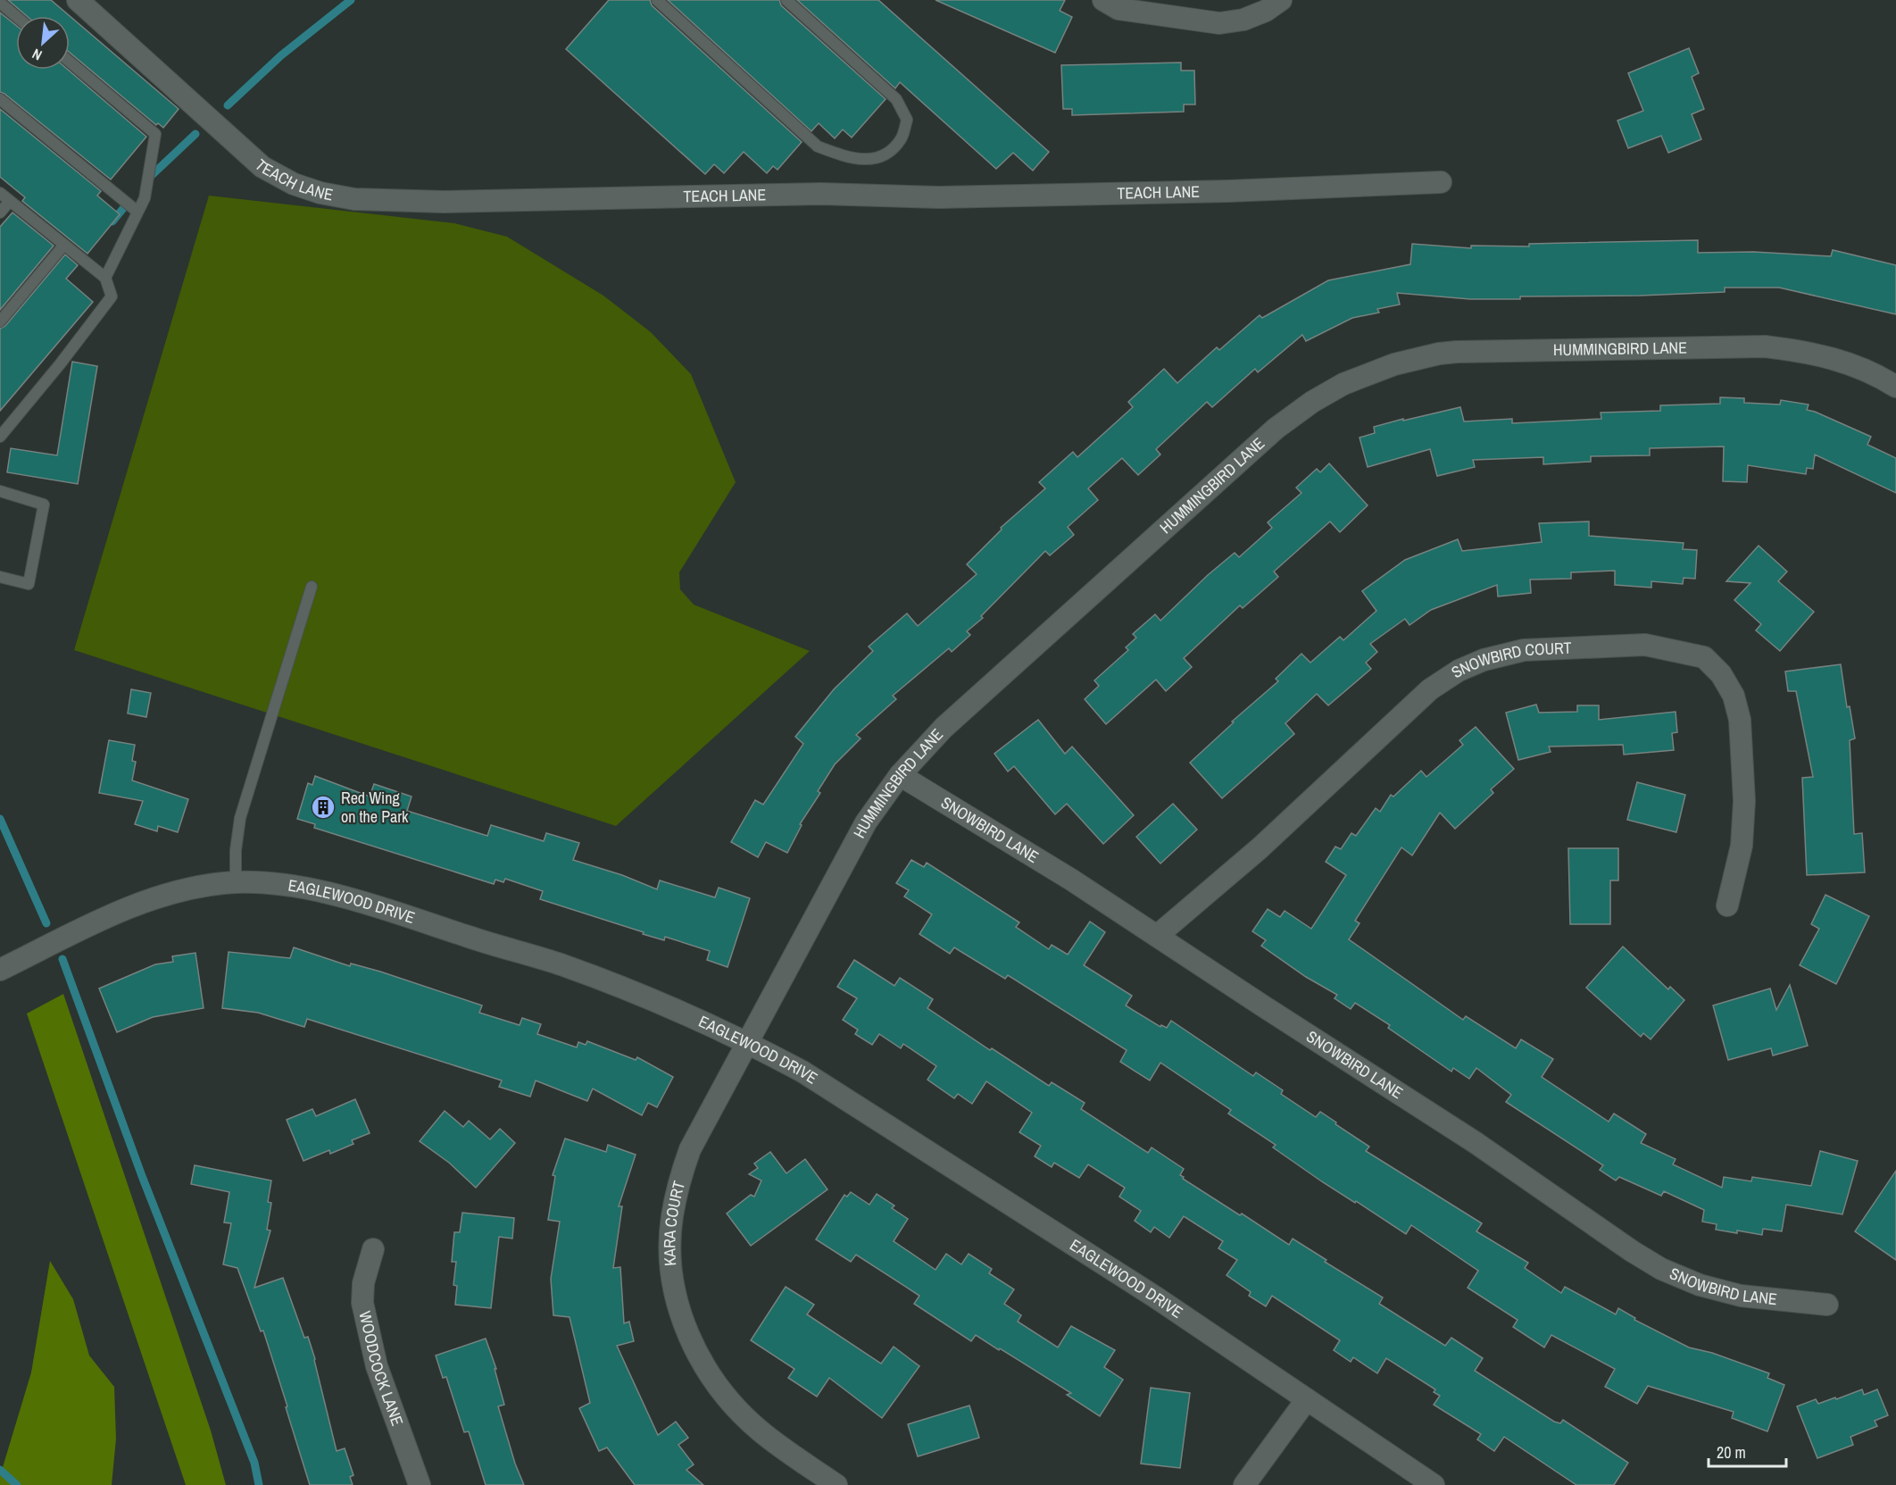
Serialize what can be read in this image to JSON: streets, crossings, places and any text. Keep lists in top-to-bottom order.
{
  "streets": {
    "street": [
      "TEACH LANE",
      "HUMMINGBIRD LANE",
      "SNOWBIRD COURT",
      "SNOWBIRD LANE",
      "EAGLEWOOD DRIVE",
      "KARA COURT",
      "WOODCOCK LANE"
    ]
  },
  "crossings": [
    ["HUMMINGBIRD LANE", "SNOWBIRD LANE"],
    ["HUMMINGBIRD LANE", "EAGLEWOOD DRIVE"],
    ["HUMMINGBIRD LANE", "KARA COURT"],
    ["SNOWBIRD COURT", "SNOWBIRD LANE"],
    ["EAGLEWOOD DRIVE", "KARA COURT"]
  ],
  "places": {
    "building": ["Red Wing on the Park"]
  },
  "scale_bar": "20 m",
  "north": "bottom left"
}
